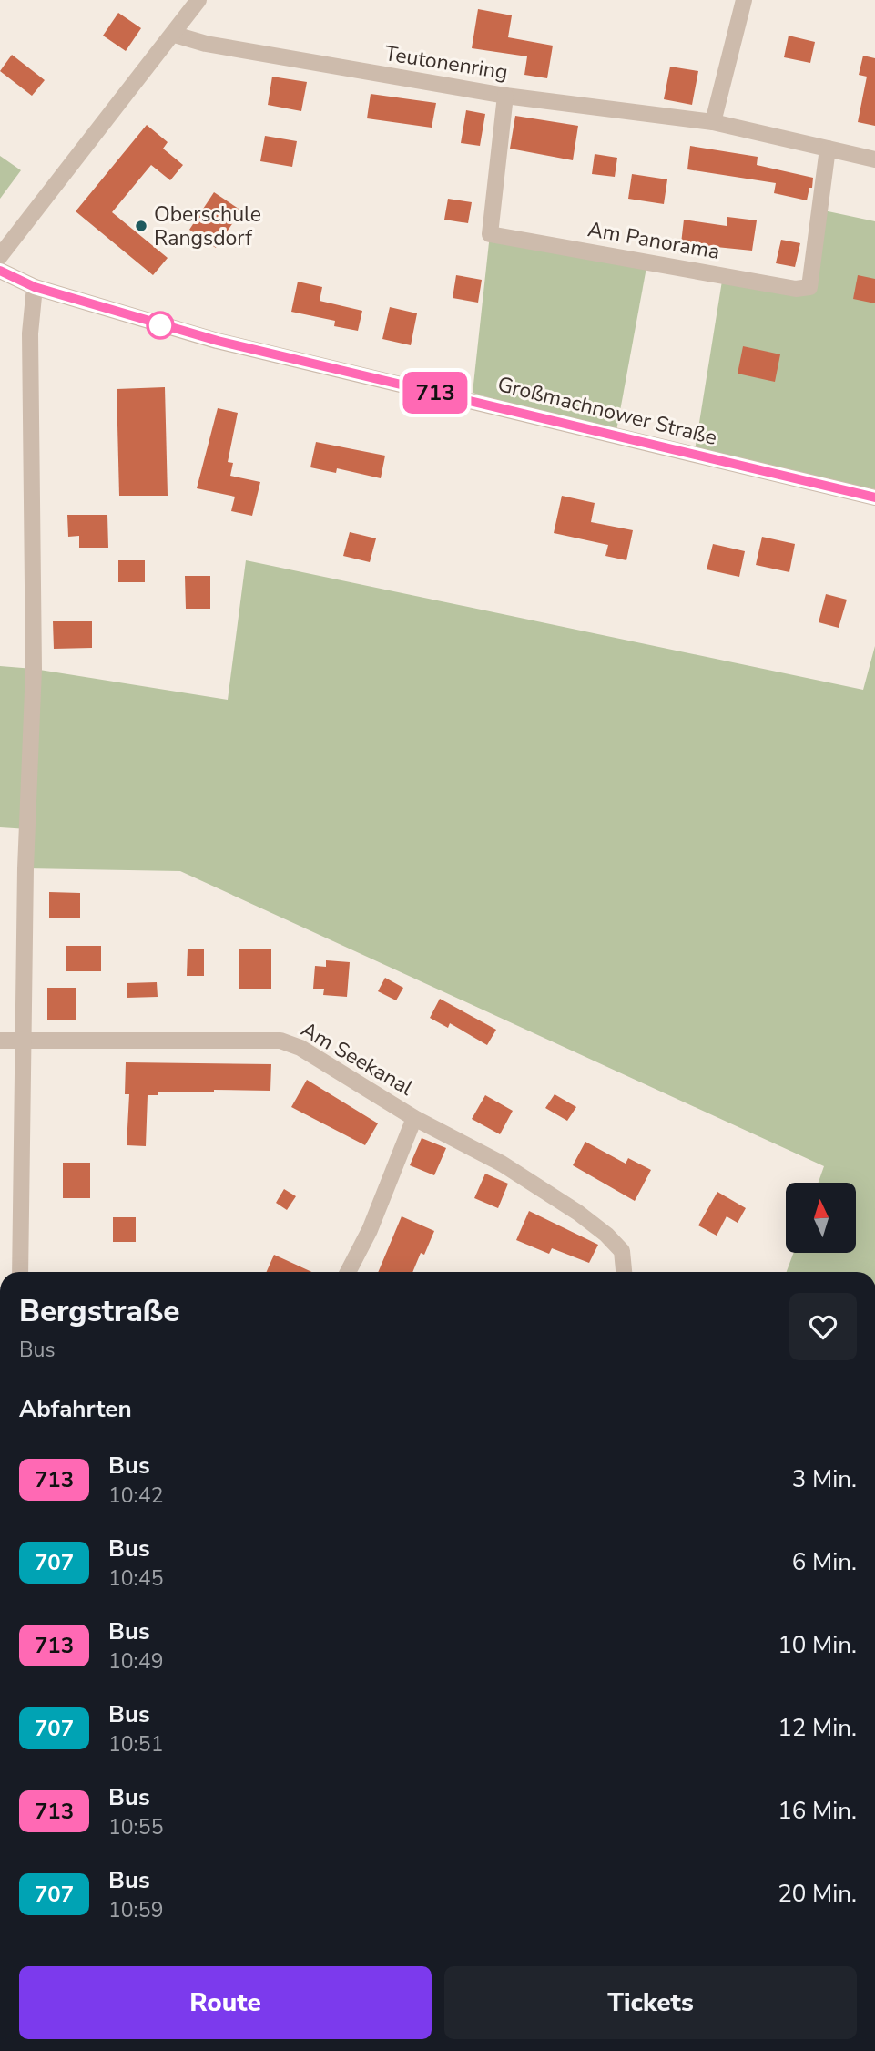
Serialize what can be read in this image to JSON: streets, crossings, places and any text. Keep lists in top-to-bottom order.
{
  "streets": {
    "street": [
      "Teutonenring",
      "Am Panorama",
      "Großmachnower Straße",
      "Am Seekanal"
    ]
  },
  "crossings": [
    ["Teutonenring", "Am Panorama"]
  ],
  "places": ["Oberschule Rangsdorf"],
  "lines": ["bus line 713"],
  "north": "top",
  "page": {
    "on_map": "713",
    "heading": [
      ["Bergstraße", "Bus"],
      "Abfahrten"
    ],
    "list": [
      {
        "mark": "713",
        "name": "Bus",
        "note": "10:42",
        "value": "3 Min."
      },
      {
        "mark": "707",
        "name": "Bus",
        "note": "10:45",
        "value": "6 Min."
      },
      {
        "mark": "713",
        "name": "Bus",
        "note": "10:49",
        "value": "10 Min."
      },
      {
        "mark": "707",
        "name": "Bus",
        "note": "10:51",
        "value": "12 Min."
      },
      {
        "mark": "713",
        "name": "Bus",
        "note": "10:55",
        "value": "16 Min."
      },
      {
        "mark": "707",
        "name": "Bus",
        "note": "10:59",
        "value": "20 Min."
      }
    ],
    "buttons": ["Route", "Tickets"]
  }
}
